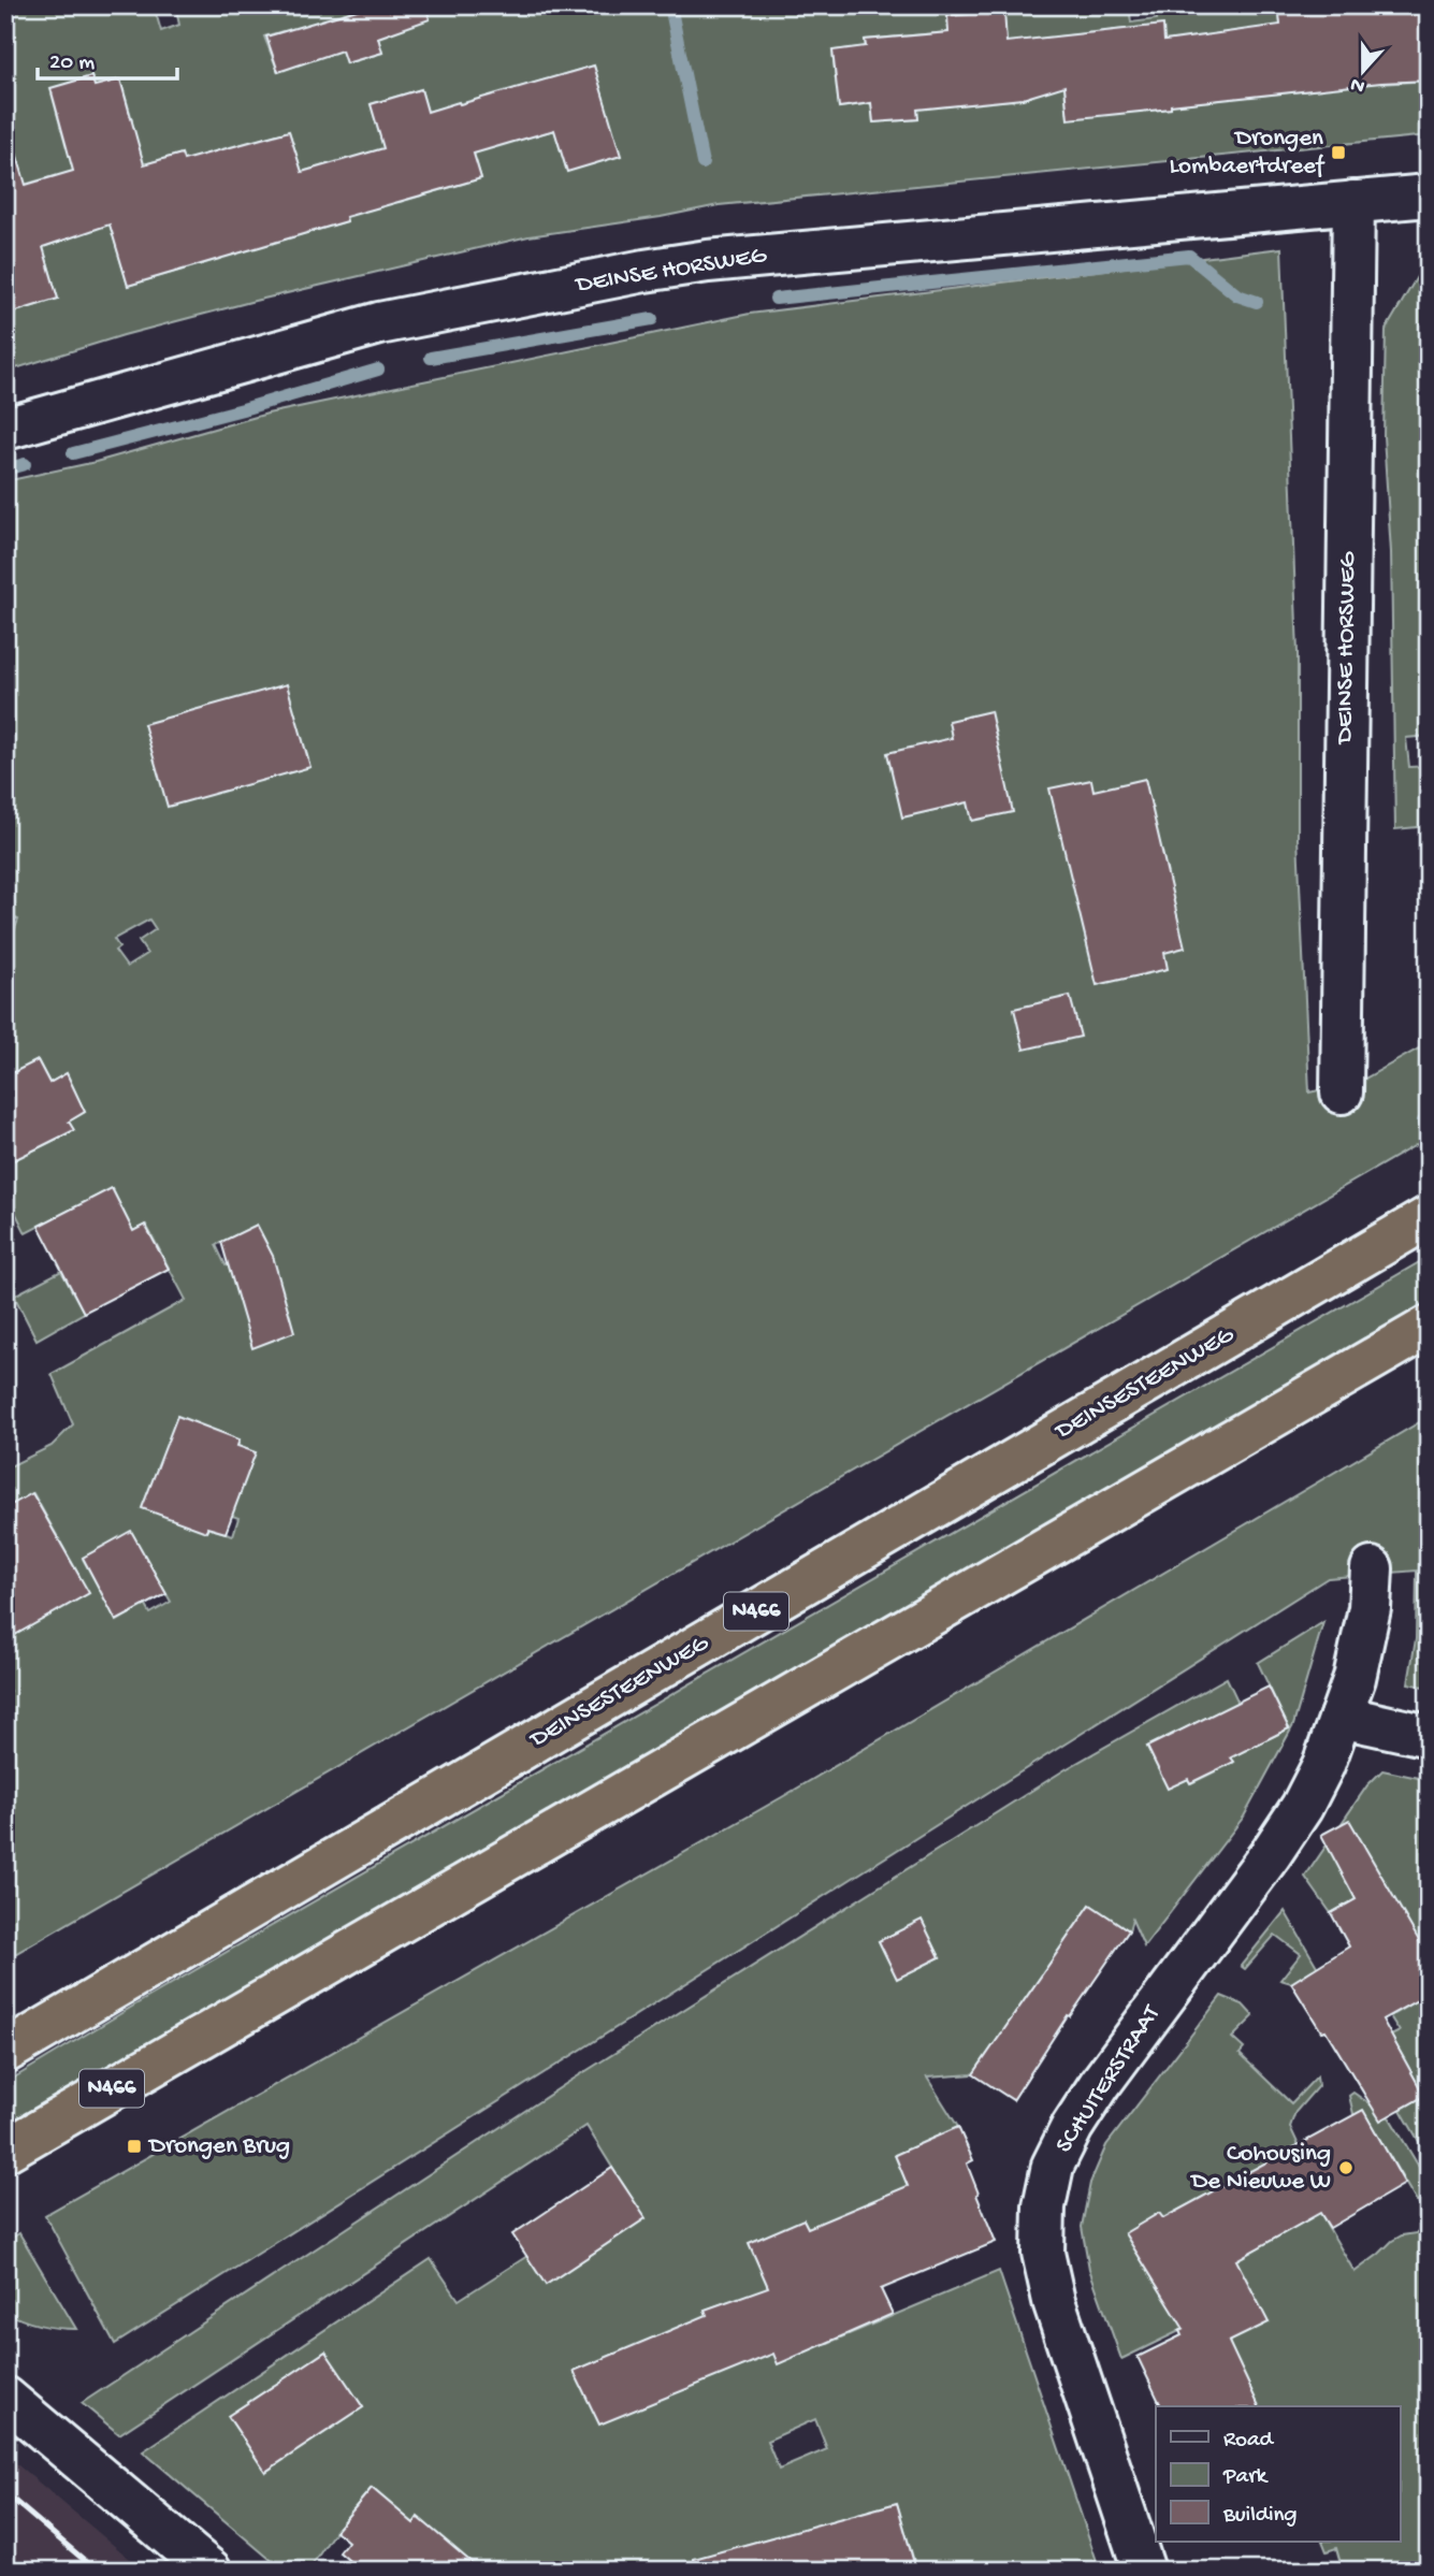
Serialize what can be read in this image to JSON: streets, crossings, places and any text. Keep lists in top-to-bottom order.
{
  "streets": {
    "highway": ["DEINSESTEENWEG", "N466"],
    "street": ["DEINSE HORSWEG", "SCHUITERSTRAAT"]
  },
  "places": {
    "transit": ["Drongen Lombaertdreef", "Drongen Brug"],
    "other": ["Cohousing De Nieuwe W"]
  },
  "legend": ["Road", "Park", "Building"],
  "scale_bar": "20 m",
  "north": "bottom"
}
